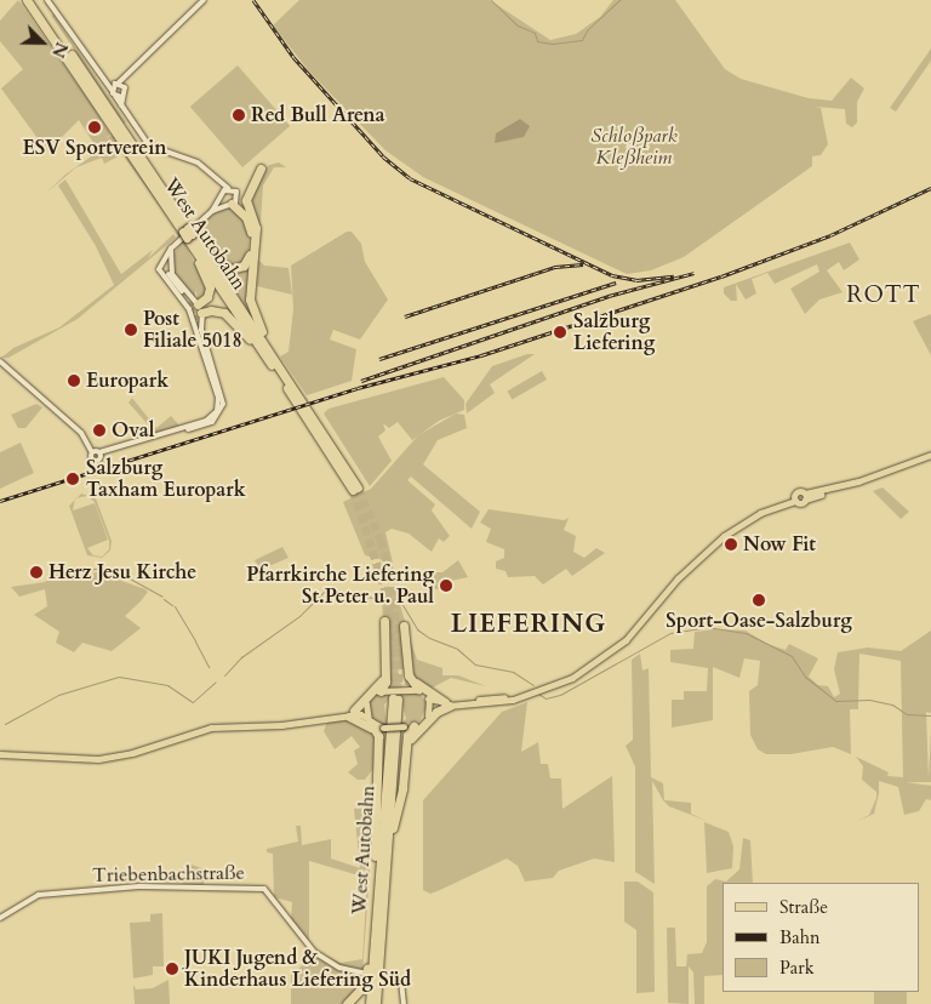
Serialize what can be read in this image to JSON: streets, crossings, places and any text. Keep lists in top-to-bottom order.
{
  "streets": {
    "highway": ["West Autobahn"],
    "street": ["Triebenbachstraße"]
  },
  "districts": ["ROTT", "LIEFERING"],
  "parks": ["Schloßpark Kleßheim"],
  "places": [
    "Red Bull Arena",
    "ESV Sportverein",
    "Post Filiale 5018",
    "Salzburg Liefering",
    "Europark",
    "Oval",
    "Salzburg Taxham Europark",
    "Now Fit",
    "Herz Jesu Kirche",
    "Pfarrkirche Liefering St.Peter u. Paul",
    "Sport-Oase-Salzburg",
    "JUKI Jugend & Kinderhaus Liefering Süd"
  ],
  "legend": ["Straße", "Bahn", "Park"],
  "north": "bottom right"
}
